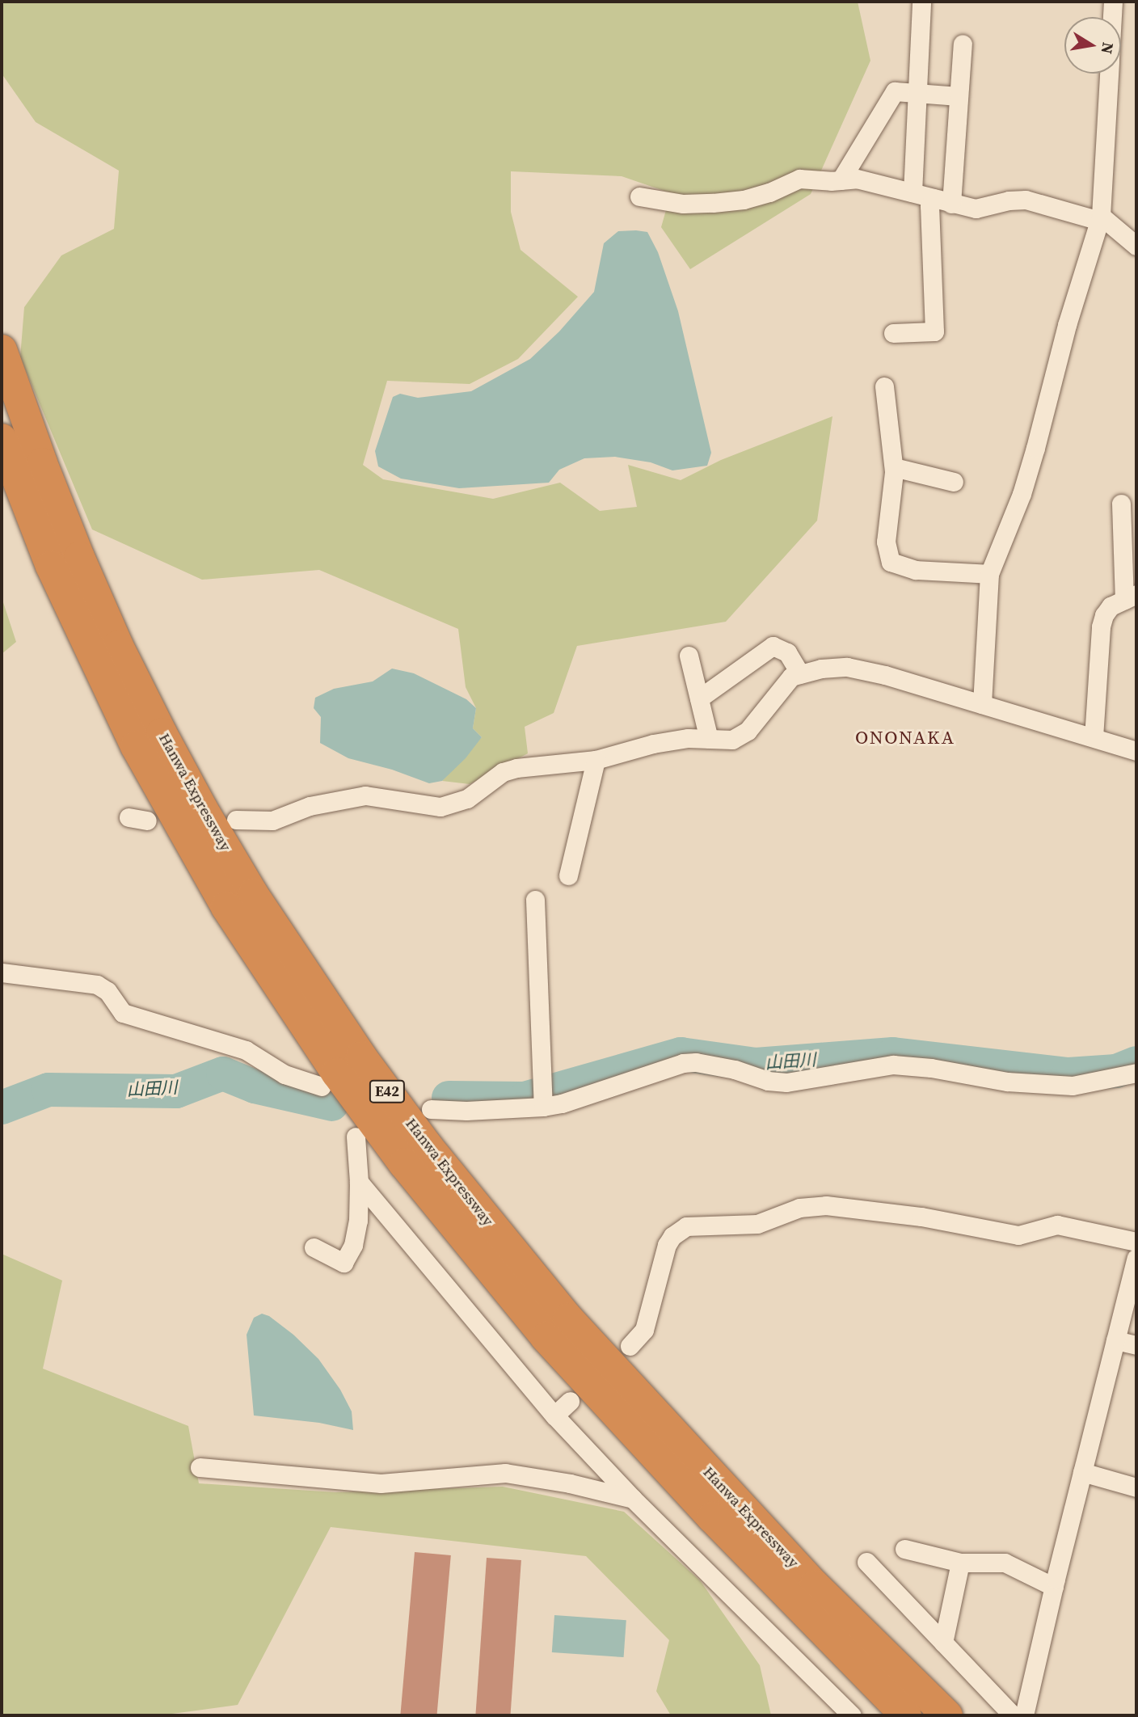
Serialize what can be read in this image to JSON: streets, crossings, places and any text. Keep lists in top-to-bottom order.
{
  "streets": {
    "highway": ["Hanwa Expressway", "E42"]
  },
  "districts": ["ONONAKA"],
  "water": ["山田川"],
  "north": "right"
}
